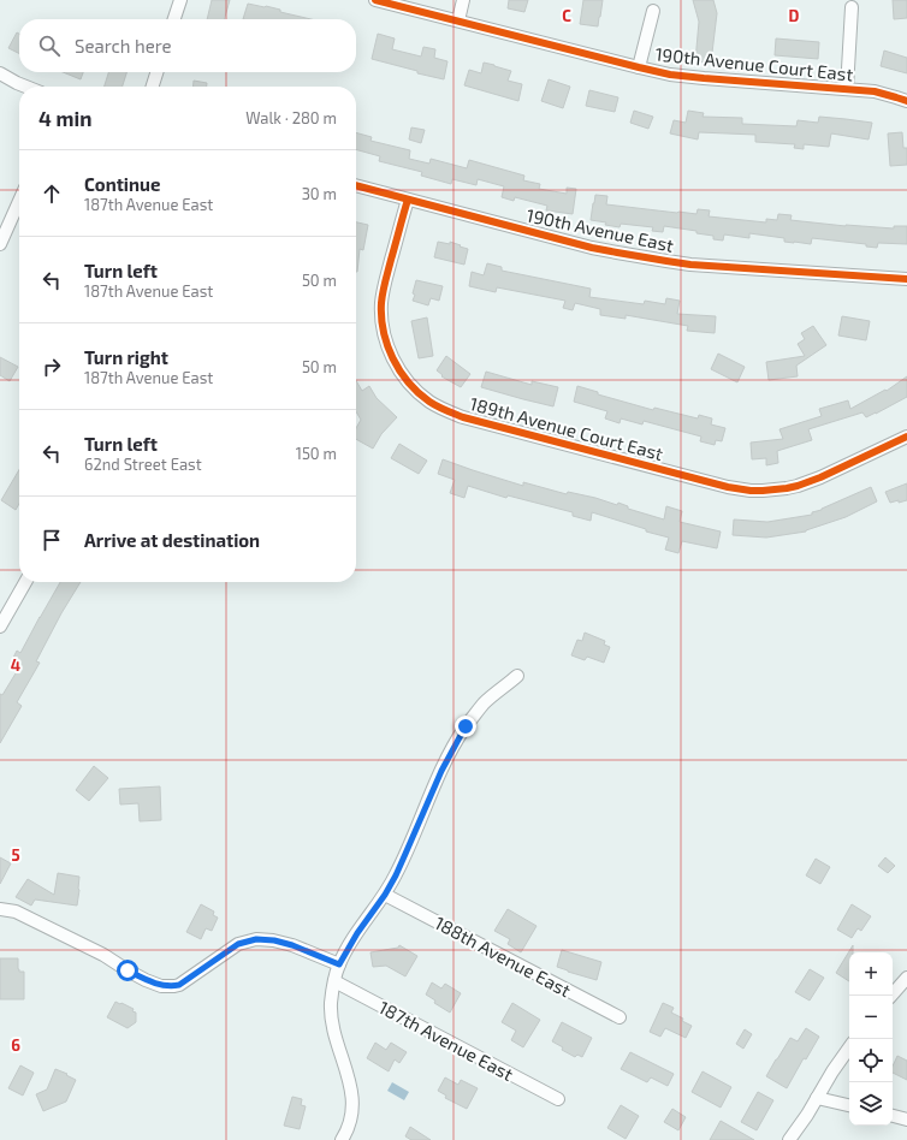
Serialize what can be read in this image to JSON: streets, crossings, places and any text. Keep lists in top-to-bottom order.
{
  "streets": {
    "street": [
      "190th Avenue Court East",
      "190th Avenue East",
      "189th Avenue Court East",
      "188th Avenue East",
      "187th Avenue East"
    ]
  },
  "crossings": [
    ["190th Avenue East", "189th Avenue Court East"]
  ],
  "page": {
    "search": "Search here",
    "heading": ["4 min", "Walk · 280 m"],
    "list": [
      ["Continue", "187th Avenue East", "30 m"],
      ["Turn left", "187th Avenue East", "50 m"],
      ["Turn right", "187th Avenue East", "50 m"],
      ["Turn left", "62nd Street East", "150 m"],
      "Arrive at destination"
    ],
    "map_buttons": ["+", "−"]
  },
  "grid": {
    "columns": ["C", "D"],
    "rows": ["4", "5", "6"]
  }
}
